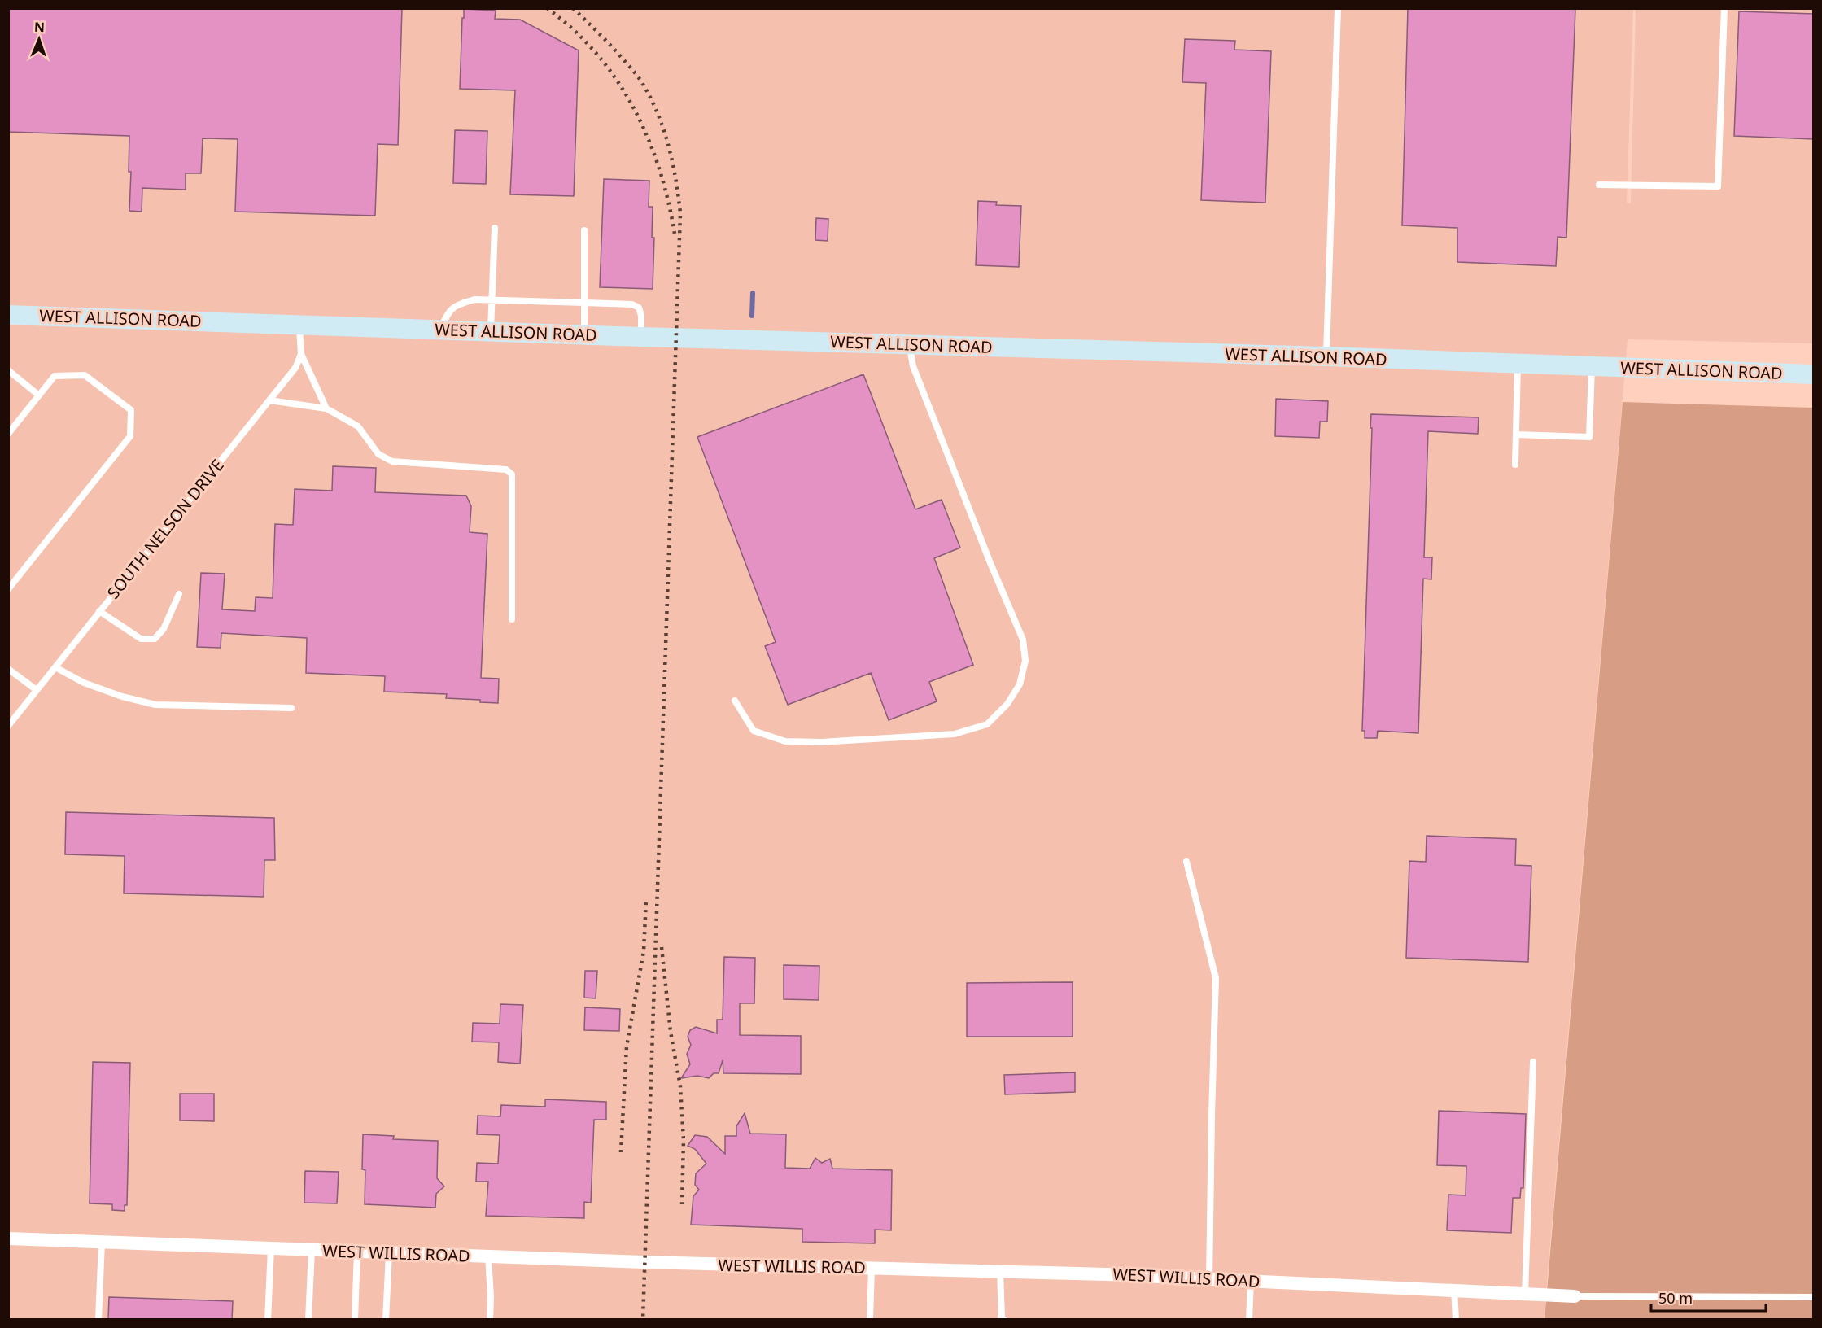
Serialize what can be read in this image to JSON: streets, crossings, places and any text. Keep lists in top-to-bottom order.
{
  "streets": {
    "street": ["WEST ALLISON ROAD", "WEST WILLIS ROAD"],
    "lane": ["SOUTH NELSON DRIVE"]
  },
  "scale_bar": "50 m",
  "north": "top"
}
